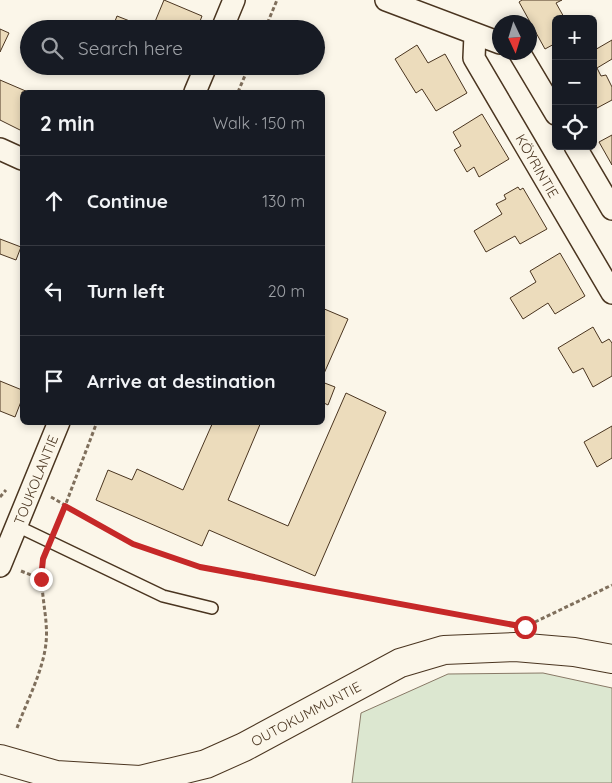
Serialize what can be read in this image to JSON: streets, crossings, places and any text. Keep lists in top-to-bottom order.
{
  "streets": {
    "main road": ["OUTOKUMMUNTIE"],
    "street": ["KÖYRINTIE", "TOUKOLANTIE"]
  },
  "north": "bottom",
  "page": {
    "map_buttons": ["+", "−"],
    "search": "Search here",
    "heading": ["2 min", "Walk · 150 m"],
    "list": [
      ["Continue", "130 m"],
      ["Turn left", "20 m"],
      "Arrive at destination"
    ]
  }
}
